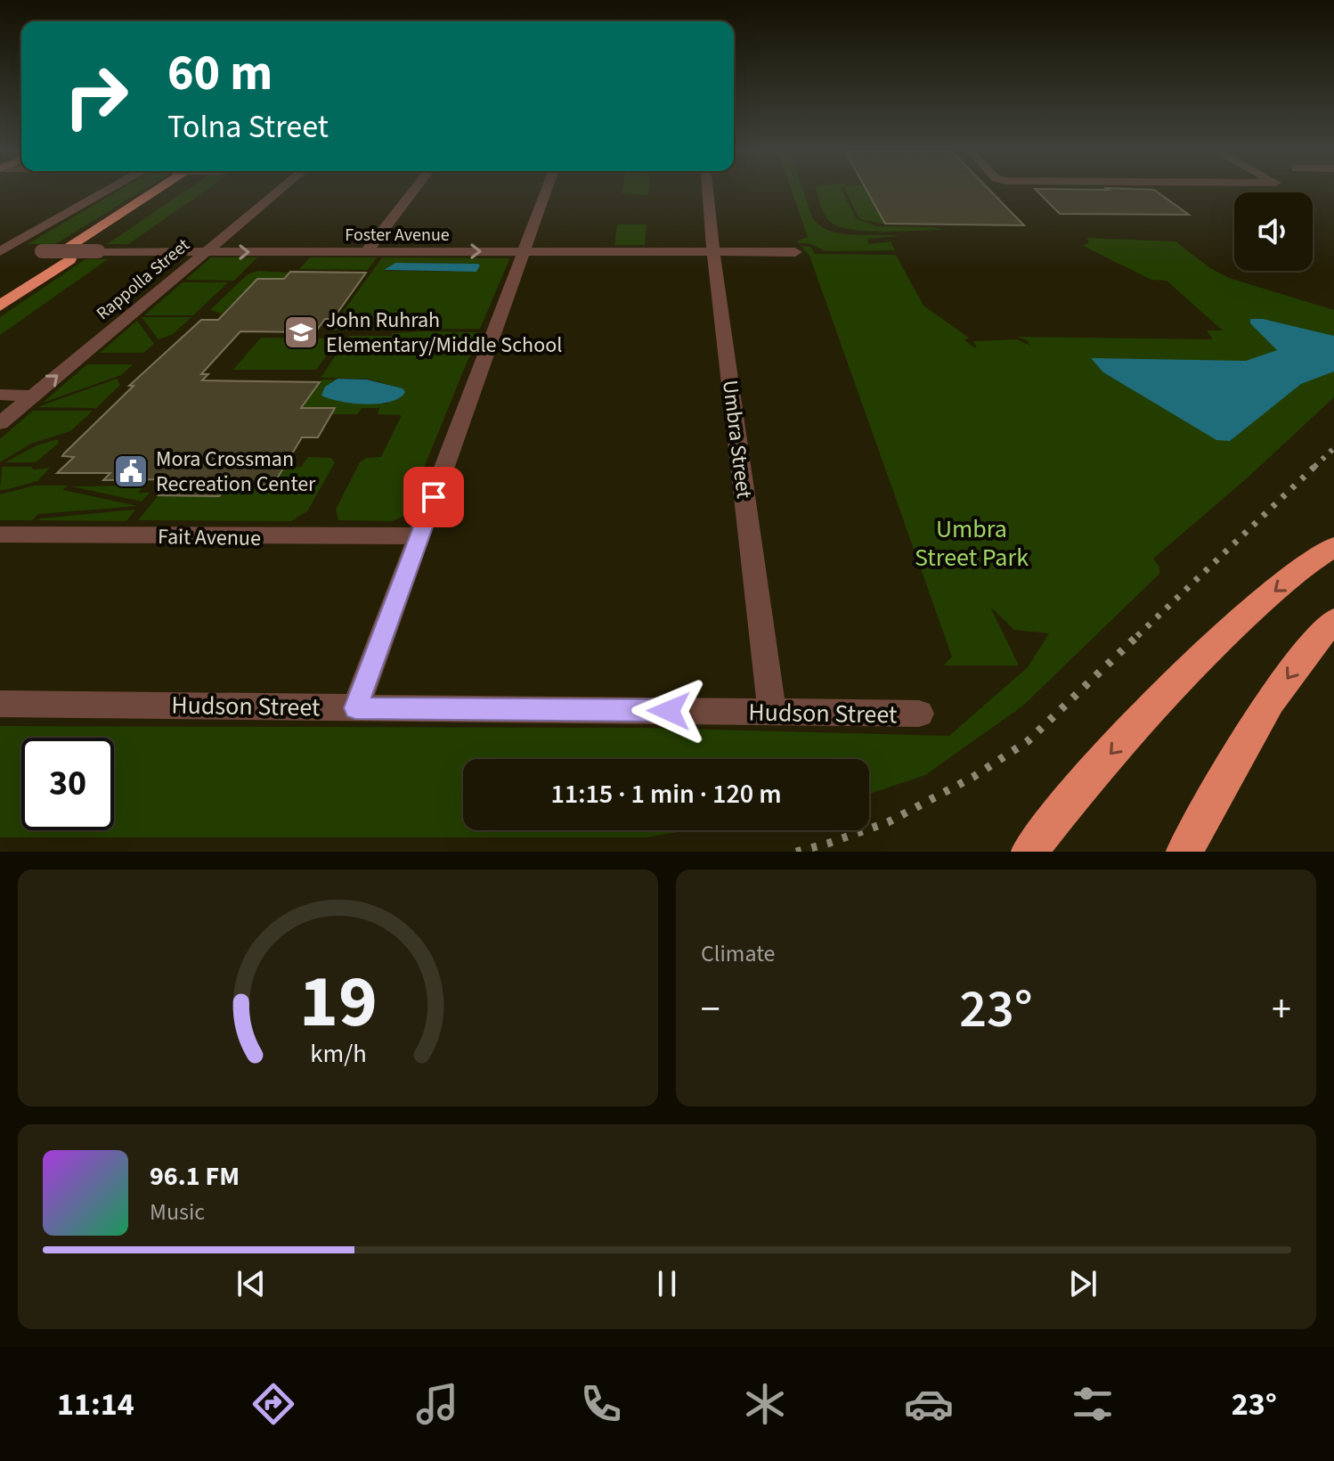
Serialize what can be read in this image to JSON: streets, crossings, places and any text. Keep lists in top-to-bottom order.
{
  "streets": {
    "street": [
      "Foster Avenue",
      "Rappolla Street",
      "Umbra Street",
      "Fait Avenue",
      "Hudson Street"
    ]
  },
  "crossings": [
    ["Foster Avenue", "Rappolla Street"],
    ["Foster Avenue", "Umbra Street"],
    ["Umbra Street", "Hudson Street"]
  ],
  "one_way": ["Foster Avenue"],
  "parks": ["Umbra Street Park"],
  "places": {
    "school or university": ["John Ruhrah Elementary/Middle School"],
    "public building": ["Mora Crossman Recreation Center"]
  },
  "page": {
    "turn": ["60 m", "Tolna Street"],
    "limit": "30",
    "trip": "11:15 · 1 min · 120 m",
    "tile": "Climate",
    "heat": ["−", "23°", "+"],
    "song": ["96.1 FM", "Music"],
    "tabs": ["11:14", "23°"],
    "gauge": ["19", "km/h"]
  }
}
